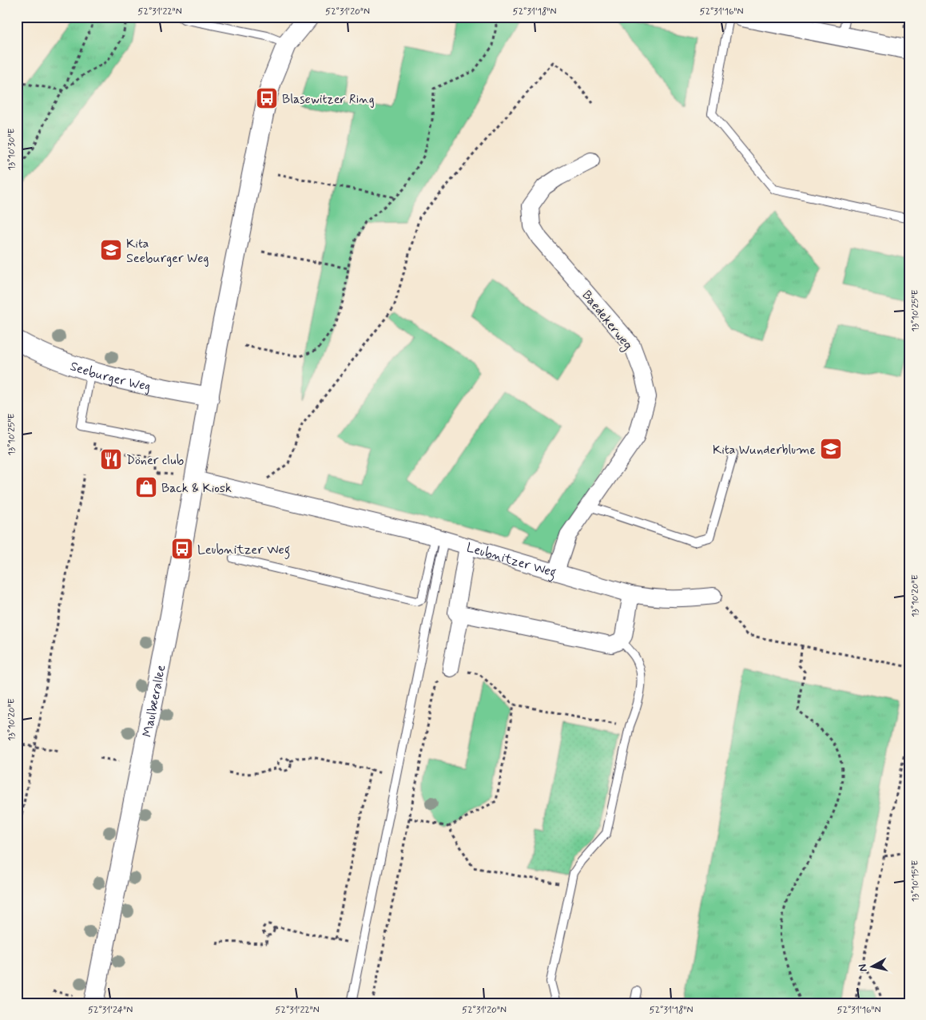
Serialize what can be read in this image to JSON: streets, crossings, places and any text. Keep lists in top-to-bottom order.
{
  "streets": {
    "street": [
      "Baedekerweg",
      "Seeburger Weg",
      "Leubnitzer Weg",
      "Maulbeerallee"
    ]
  },
  "crossings": [
    ["Baedekerweg", "Leubnitzer Weg"],
    ["Seeburger Weg", "Maulbeerallee"],
    ["Leubnitzer Weg", "Maulbeerallee"]
  ],
  "places": {
    "bus stop": ["Blasewitzer Ring", "Leubnitzer Weg"],
    "school or university": ["Kita Seeburger Weg", "Kita Wunderblume"],
    "restaurant": ["Döner club"],
    "shop": ["Back & Kiosk"]
  },
  "north": "left",
  "coordinates": [
    "52°31'22\"N",
    "52°31'20\"N",
    "52°31'18\"N",
    "52°31'16\"N",
    "13°10'30\"E",
    "13°10'25\"E",
    "13°10'20\"E",
    "13°10'15\"E",
    "52°31'24\"N"
  ]
}
